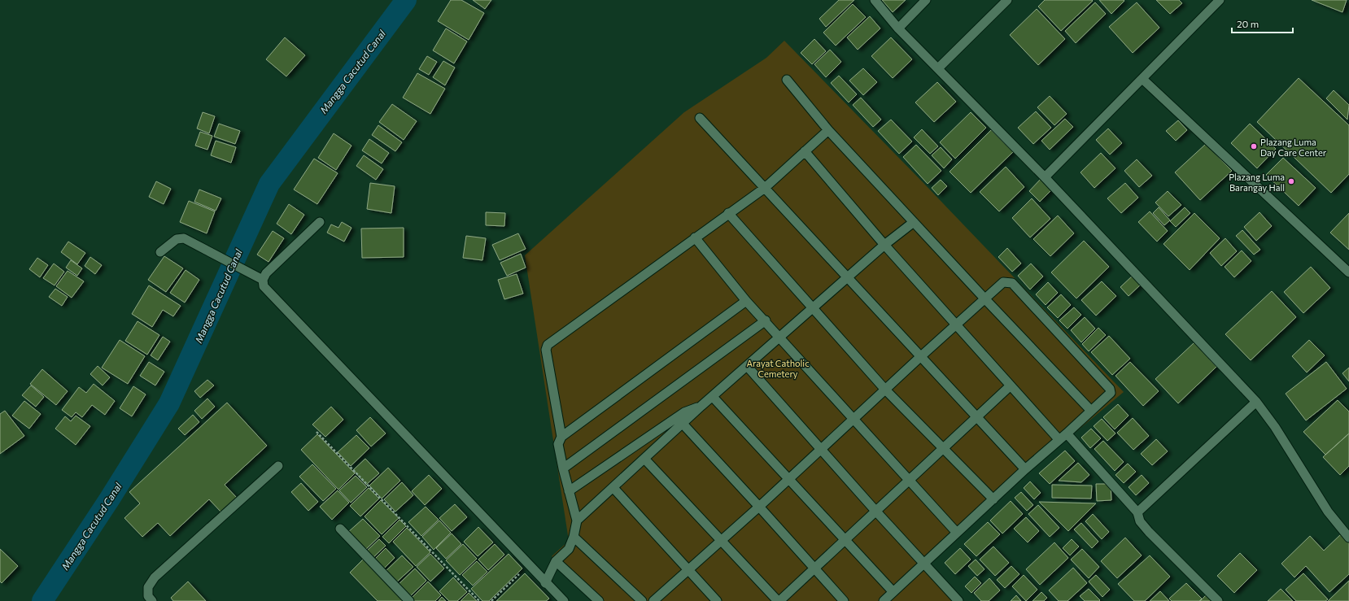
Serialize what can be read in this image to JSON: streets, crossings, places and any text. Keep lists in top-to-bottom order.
{
  "water": ["Mangga Cacutud Canal"],
  "parks": ["Arayat Catholic Cemetery"],
  "places": ["Plazang Luma Day Care Center", "Plazang Luma Barangay Hall"],
  "scale_bar": "20 m"
}
